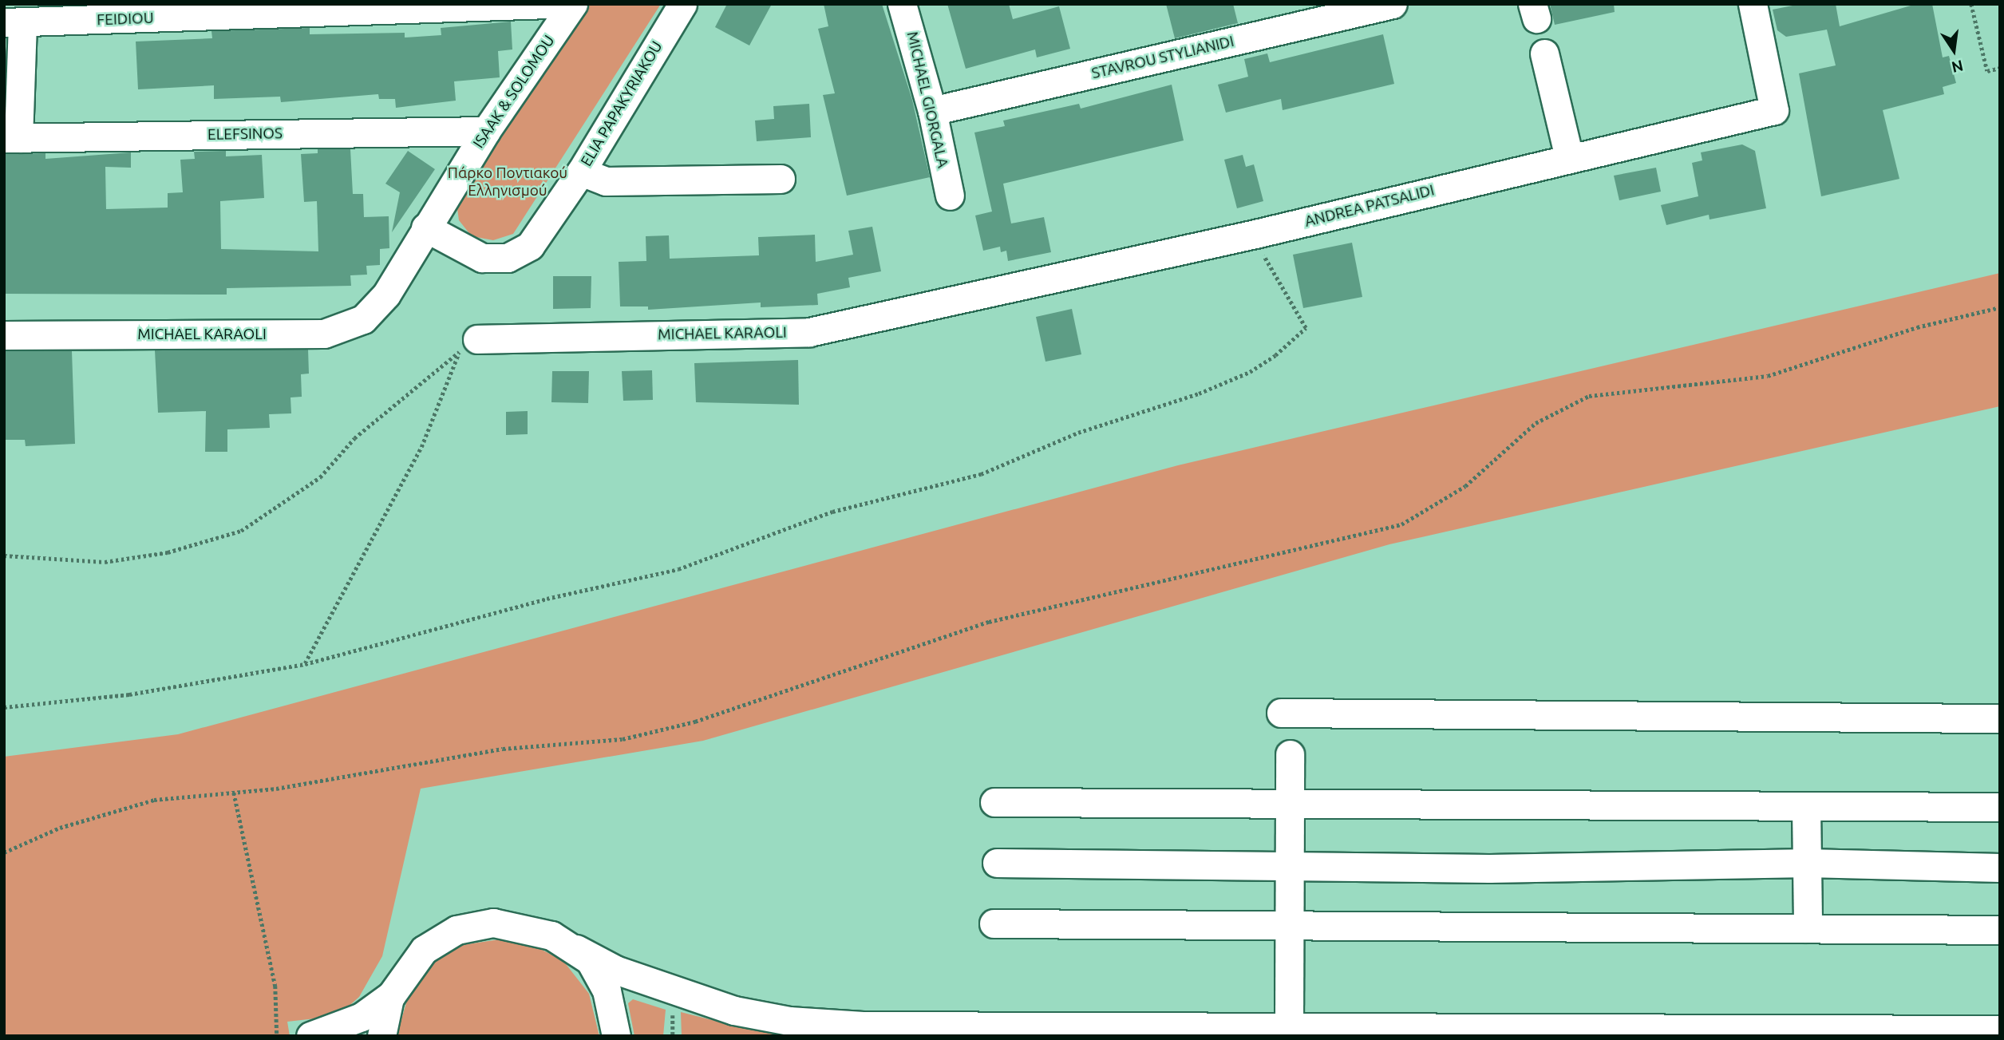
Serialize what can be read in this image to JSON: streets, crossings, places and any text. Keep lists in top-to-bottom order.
{
  "streets": {
    "street": [
      "FEIDIOU",
      "STAVROU STYLIANIDI",
      "ISAAK & SOLOMOU",
      "MICHAEL GIORGALA",
      "ELIA PAPAKYRIAKOU",
      "ELEFSINOS",
      "ANDREA PATSALIDI",
      "MICHAEL KARAOLI"
    ]
  },
  "crossings": [
    ["STAVROU STYLIANIDI", "MICHAEL GIORGALA"],
    ["ISAAK & SOLOMOU", "ELIA PAPAKYRIAKOU"],
    ["ISAAK & SOLOMOU", "ELEFSINOS"],
    ["ISAAK & SOLOMOU", "MICHAEL KARAOLI"],
    ["ANDREA PATSALIDI", "MICHAEL KARAOLI"]
  ],
  "parks": ["Πάρκο Ποντιακού Ελληνισμού"],
  "north": "bottom"
}
